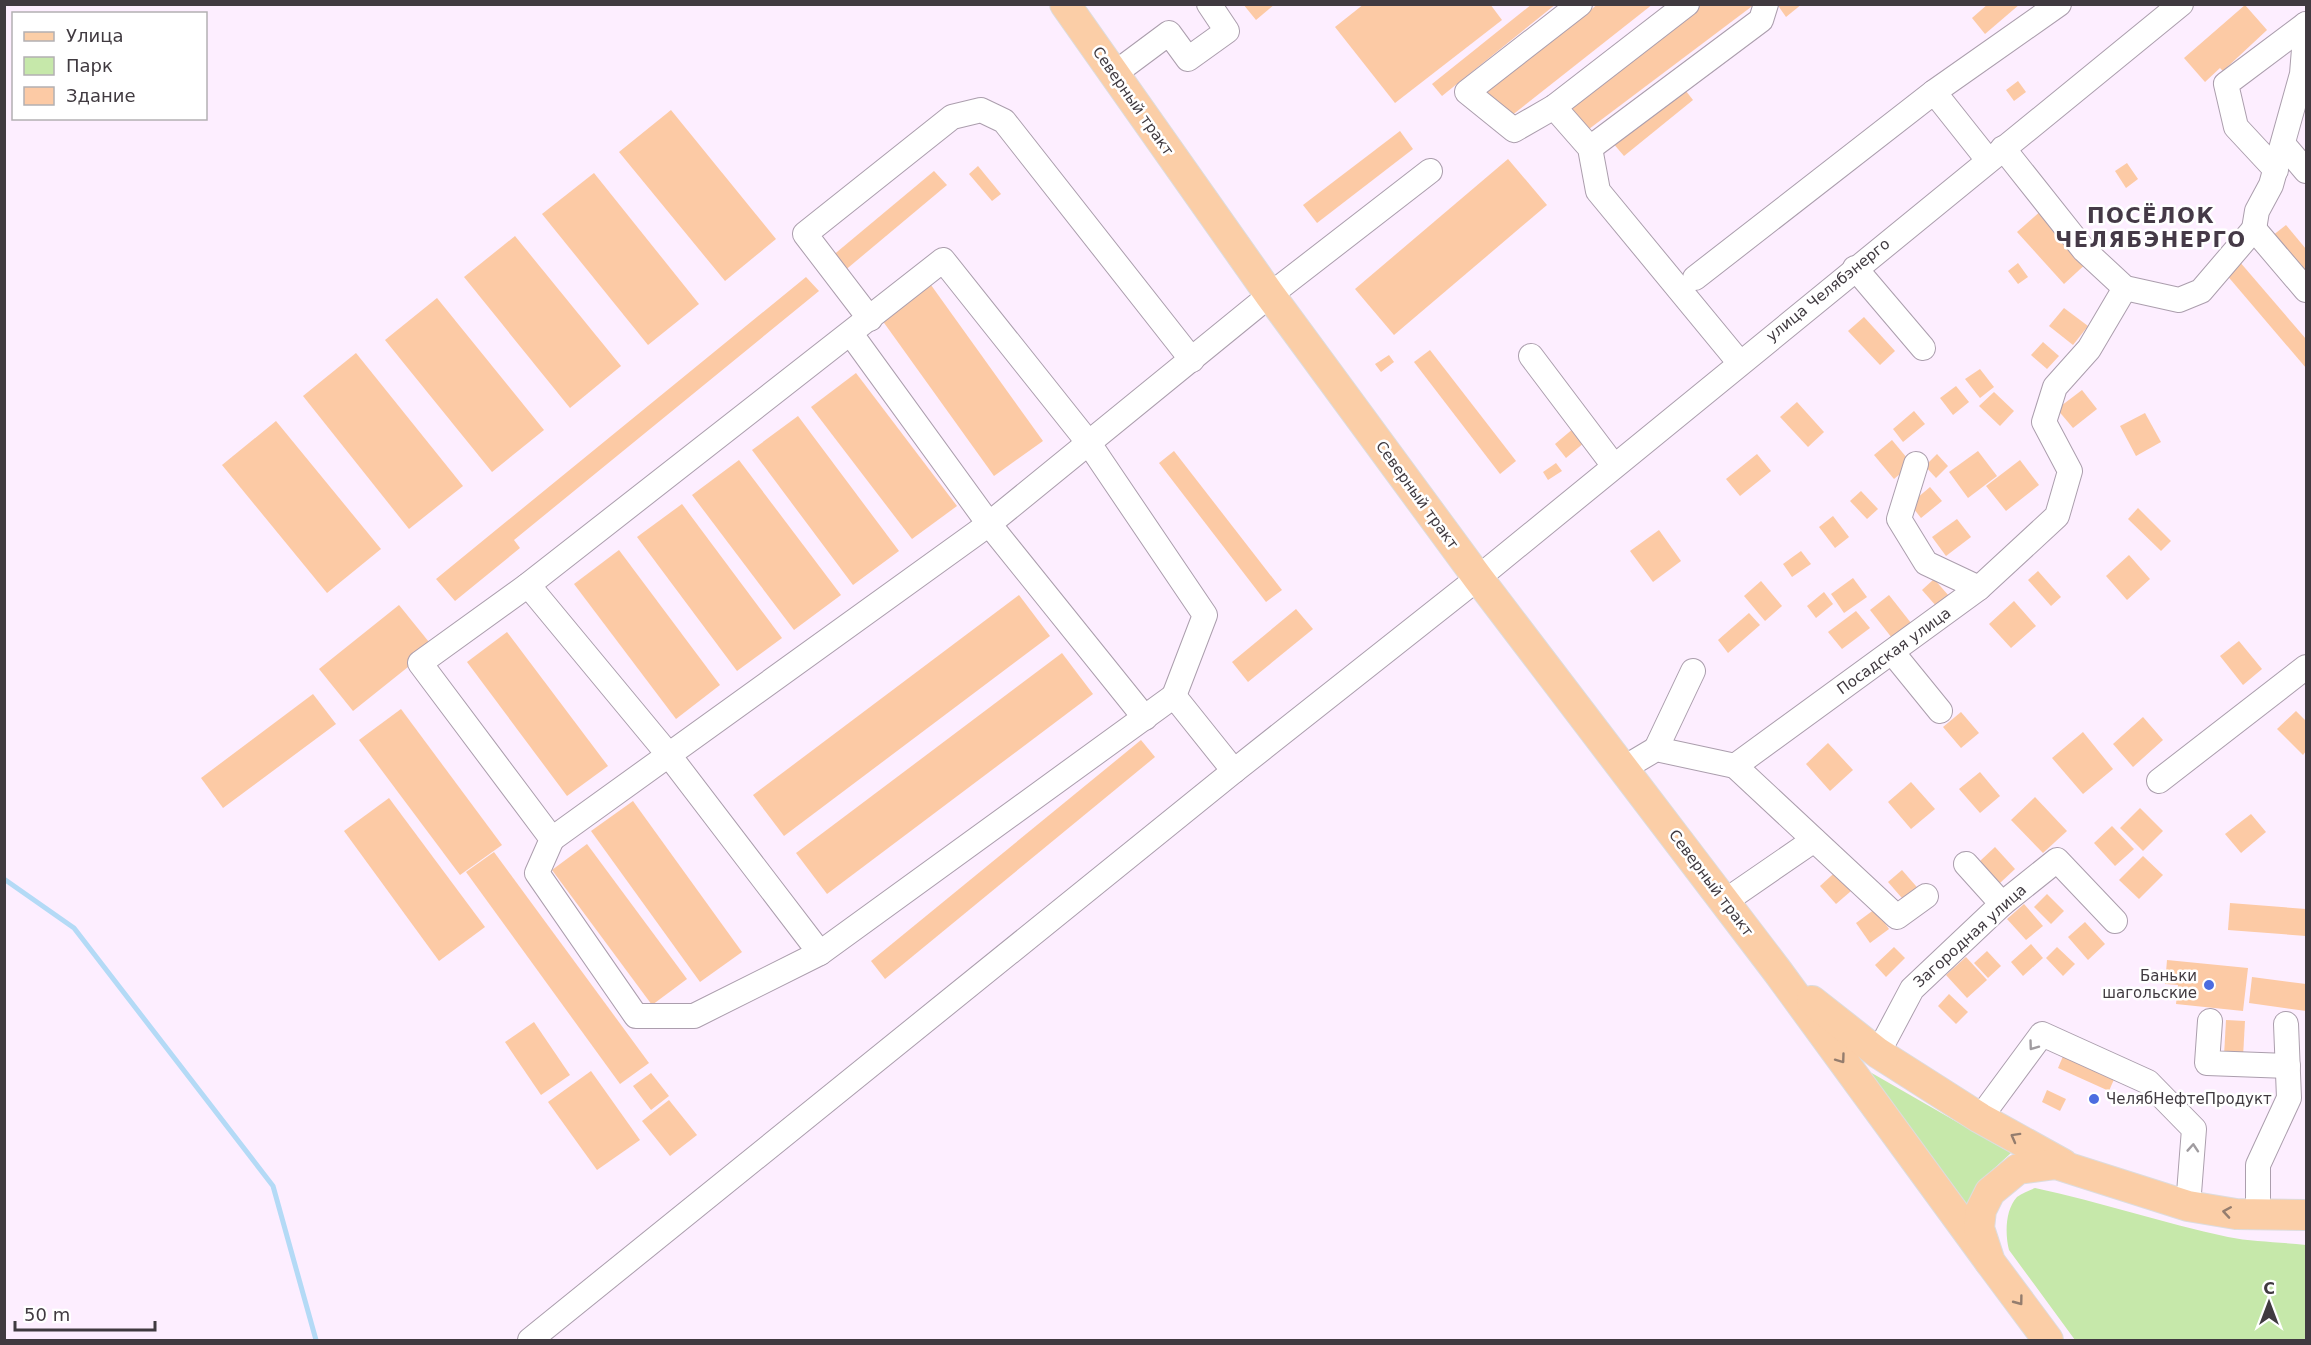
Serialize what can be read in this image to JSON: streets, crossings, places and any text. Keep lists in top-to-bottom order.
{
  "streets": {
    "main road": ["Северный тракт"],
    "street": ["улица Челябэнерго", "Посадская улица", "Загородная улица"]
  },
  "crossings": [
    ["Северный тракт", "улица Челябэнерго"],
    ["Северный тракт", "Загородная улица"]
  ],
  "districts": ["ПОСЁЛОК ЧЕЛЯБЭНЕРГО"],
  "places": ["Баньки шагольские", "ЧелябНефтеПродукт"],
  "legend": ["Улица", "Парк", "Здание"],
  "scale_bar": "50 m",
  "north": "top"
}
